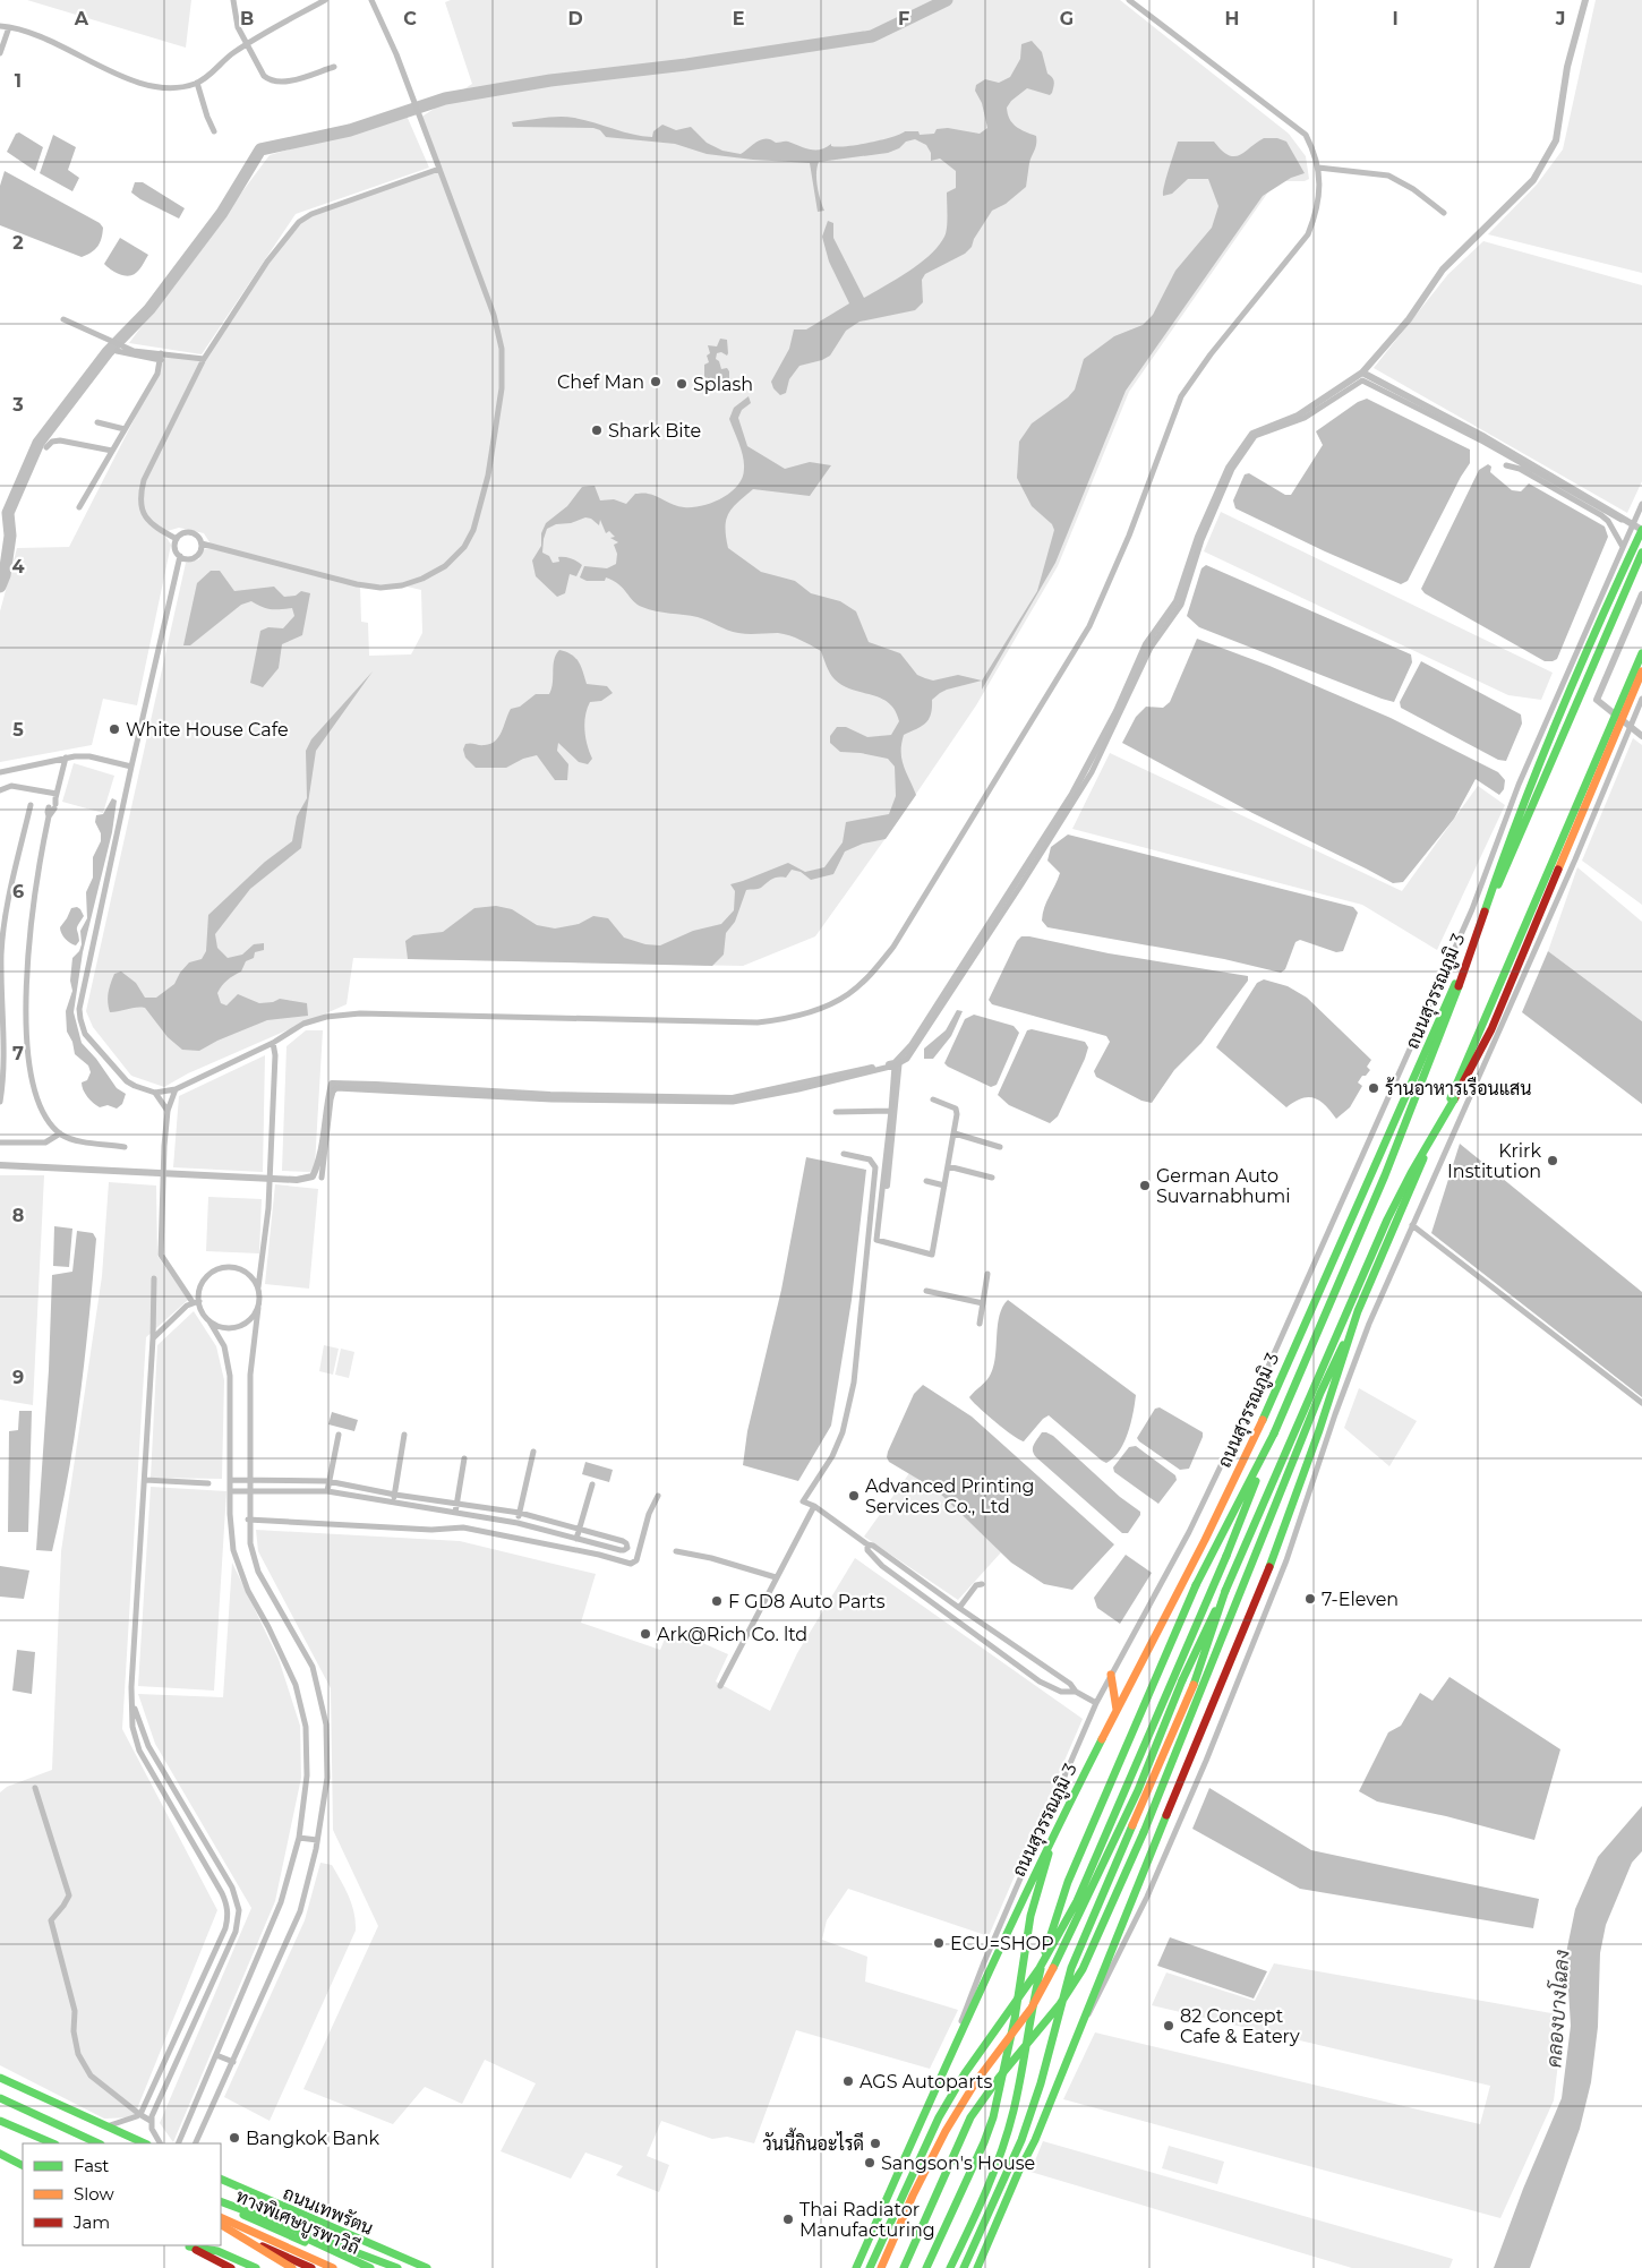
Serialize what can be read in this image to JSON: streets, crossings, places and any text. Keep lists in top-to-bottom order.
{
  "streets": {
    "main road": ["ถนนสุวรรณภูมิ 3", "ถนนเทพรัตน", "ทางพิเศษบูรพาวิถี"]
  },
  "water": ["คลองบางโฉลง"],
  "places": [
    "Chef Man",
    "Splash",
    "Shark Bite",
    "White House Cafe",
    "ร้านอาหารเรือนแสน",
    "Krirk Institution",
    "German Auto Suvarnabhumi",
    "Advanced Printing Services Co., Ltd",
    "7-Eleven",
    "F GD8 Auto Parts",
    "Ark@Rich Co. ltd",
    "ECU=SHOP",
    "82 Concept Cafe & Eatery",
    "AGS Autoparts",
    "Bangkok Bank",
    "วันนี้กินอะไรดี",
    "Sangson's House",
    "Thai Radiator Manufacturing"
  ],
  "legend": ["Fast", "Slow", "Jam"],
  "grid": {
    "columns": [
      "A",
      "B",
      "C",
      "D",
      "E",
      "F",
      "G",
      "H",
      "I",
      "J"
    ],
    "rows": [
      "1",
      "2",
      "3",
      "4",
      "5",
      "6",
      "7",
      "8",
      "9"
    ]
  }
}
